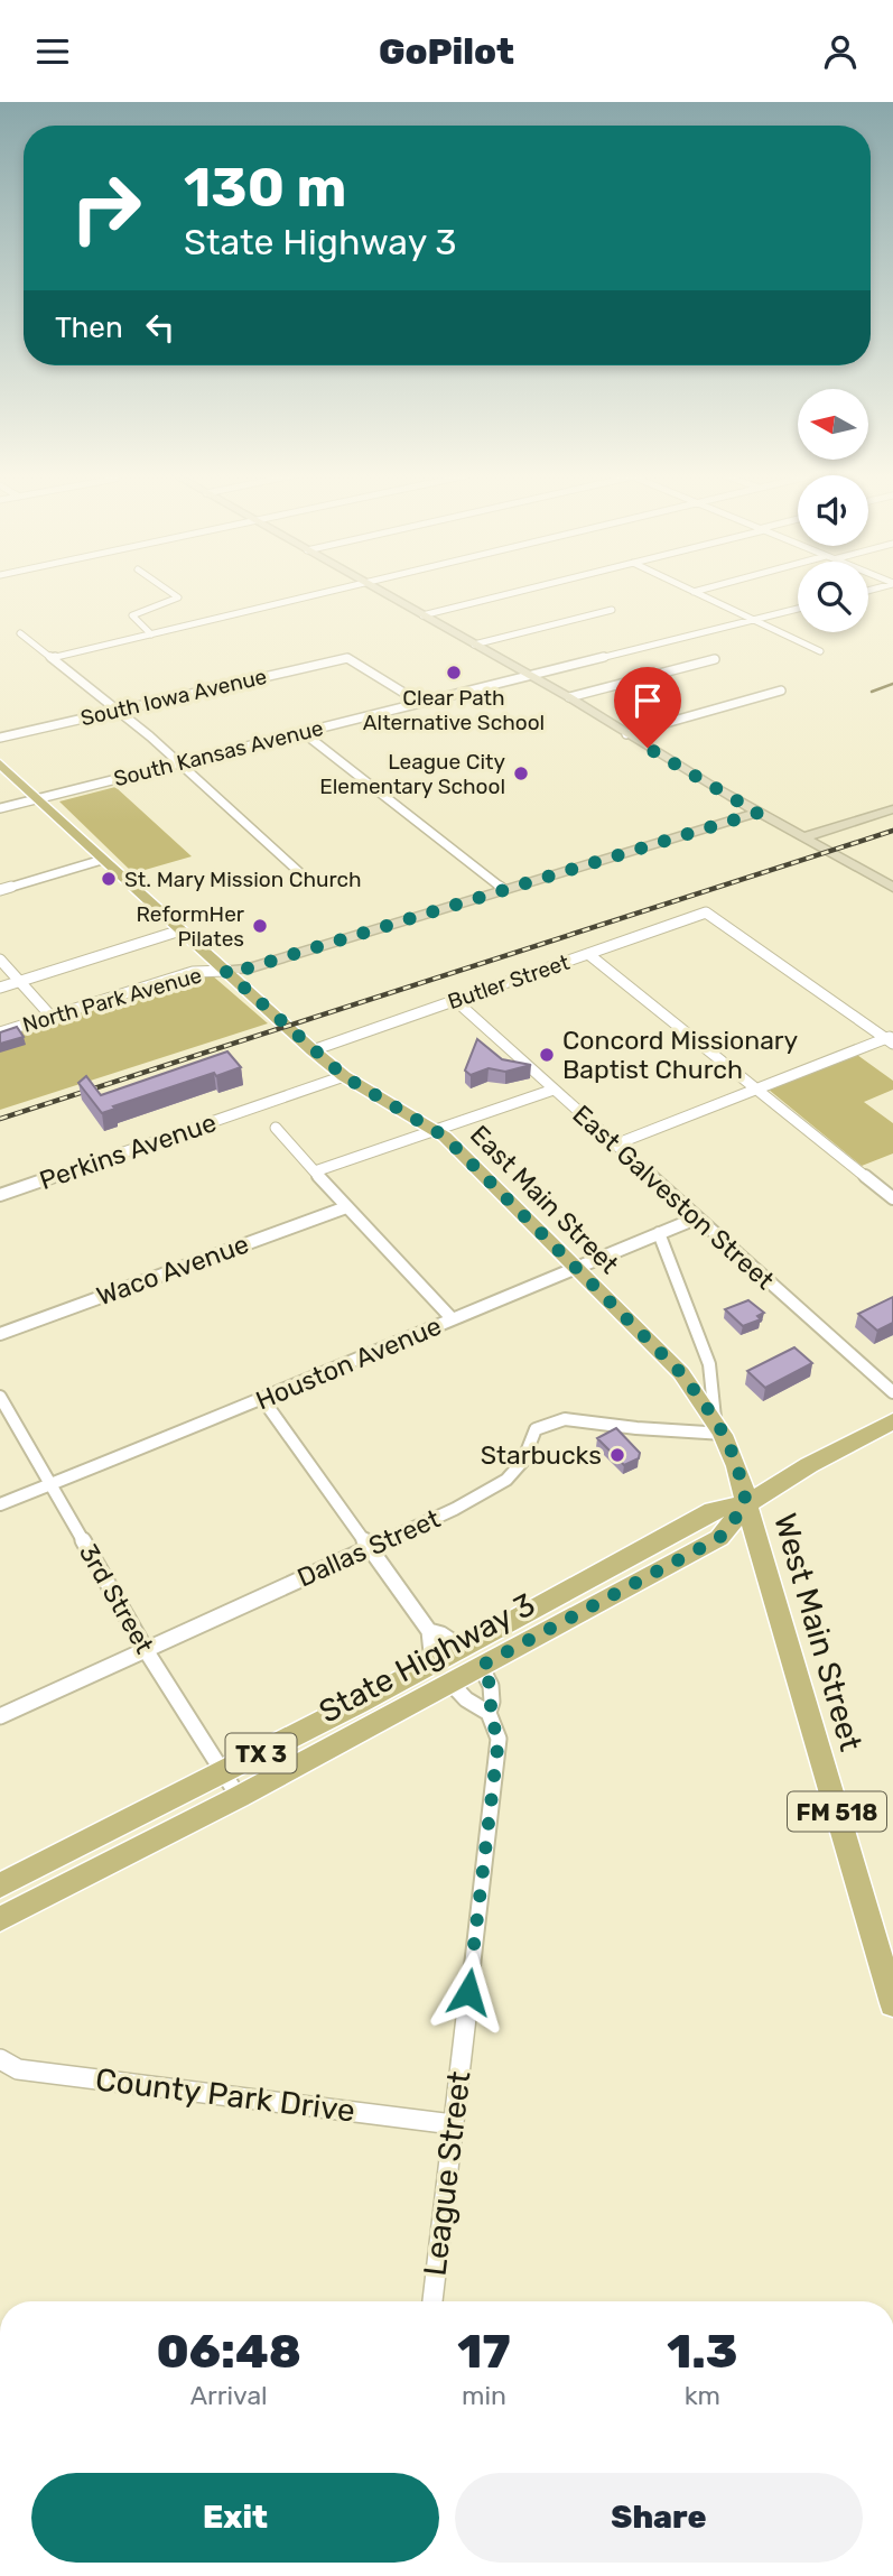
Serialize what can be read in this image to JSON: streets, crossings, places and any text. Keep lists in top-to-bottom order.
{
  "streets": {
    "main road": [
      "East Main Street",
      "West Main Street",
      "State Highway 3",
      "TX 3",
      "FM 518"
    ],
    "street": [
      "South Iowa Avenue",
      "South Kansas Avenue",
      "Butler Street",
      "North Park Avenue",
      "Perkins Avenue",
      "East Galveston Street",
      "Waco Avenue",
      "Houston Avenue",
      "Dallas Street",
      "3rd Street",
      "County Park Drive",
      "League Street"
    ]
  },
  "crossings": [
    ["South Iowa Avenue", "South Kansas Avenue"],
    ["South Kansas Avenue", "East Main Street"],
    ["Butler Street", "East Galveston Street"],
    ["Butler Street", "East Main Street"],
    ["North Park Avenue", "East Main Street"],
    ["Perkins Avenue", "East Main Street"],
    ["East Galveston Street", "Houston Avenue"],
    ["East Main Street", "Houston Avenue"],
    ["East Main Street", "Dallas Street"],
    ["East Main Street", "West Main Street"],
    ["East Main Street", "State Highway 3"],
    ["Houston Avenue", "3rd Street"],
    ["Dallas Street", "3rd Street"],
    ["3rd Street", "State Highway 3"],
    ["West Main Street", "State Highway 3"],
    ["State Highway 3", "League Street"],
    ["County Park Drive", "League Street"]
  ],
  "places": [
    "Clear Path Alternative School",
    "League City Elementary School",
    "St. Mary Mission Church",
    "ReformHer Pilates",
    "Concord Missionary Baptist Church",
    "Starbucks"
  ],
  "north": "left",
  "page": {
    "header": "GoPilot",
    "turn": ["130 m", "State Highway 3"],
    "then": "Then",
    "eta": [
      "06:48",
      "Arrival",
      "17",
      "min",
      "1.3",
      "km"
    ],
    "buttons": ["Exit", "Share"]
  }
}
